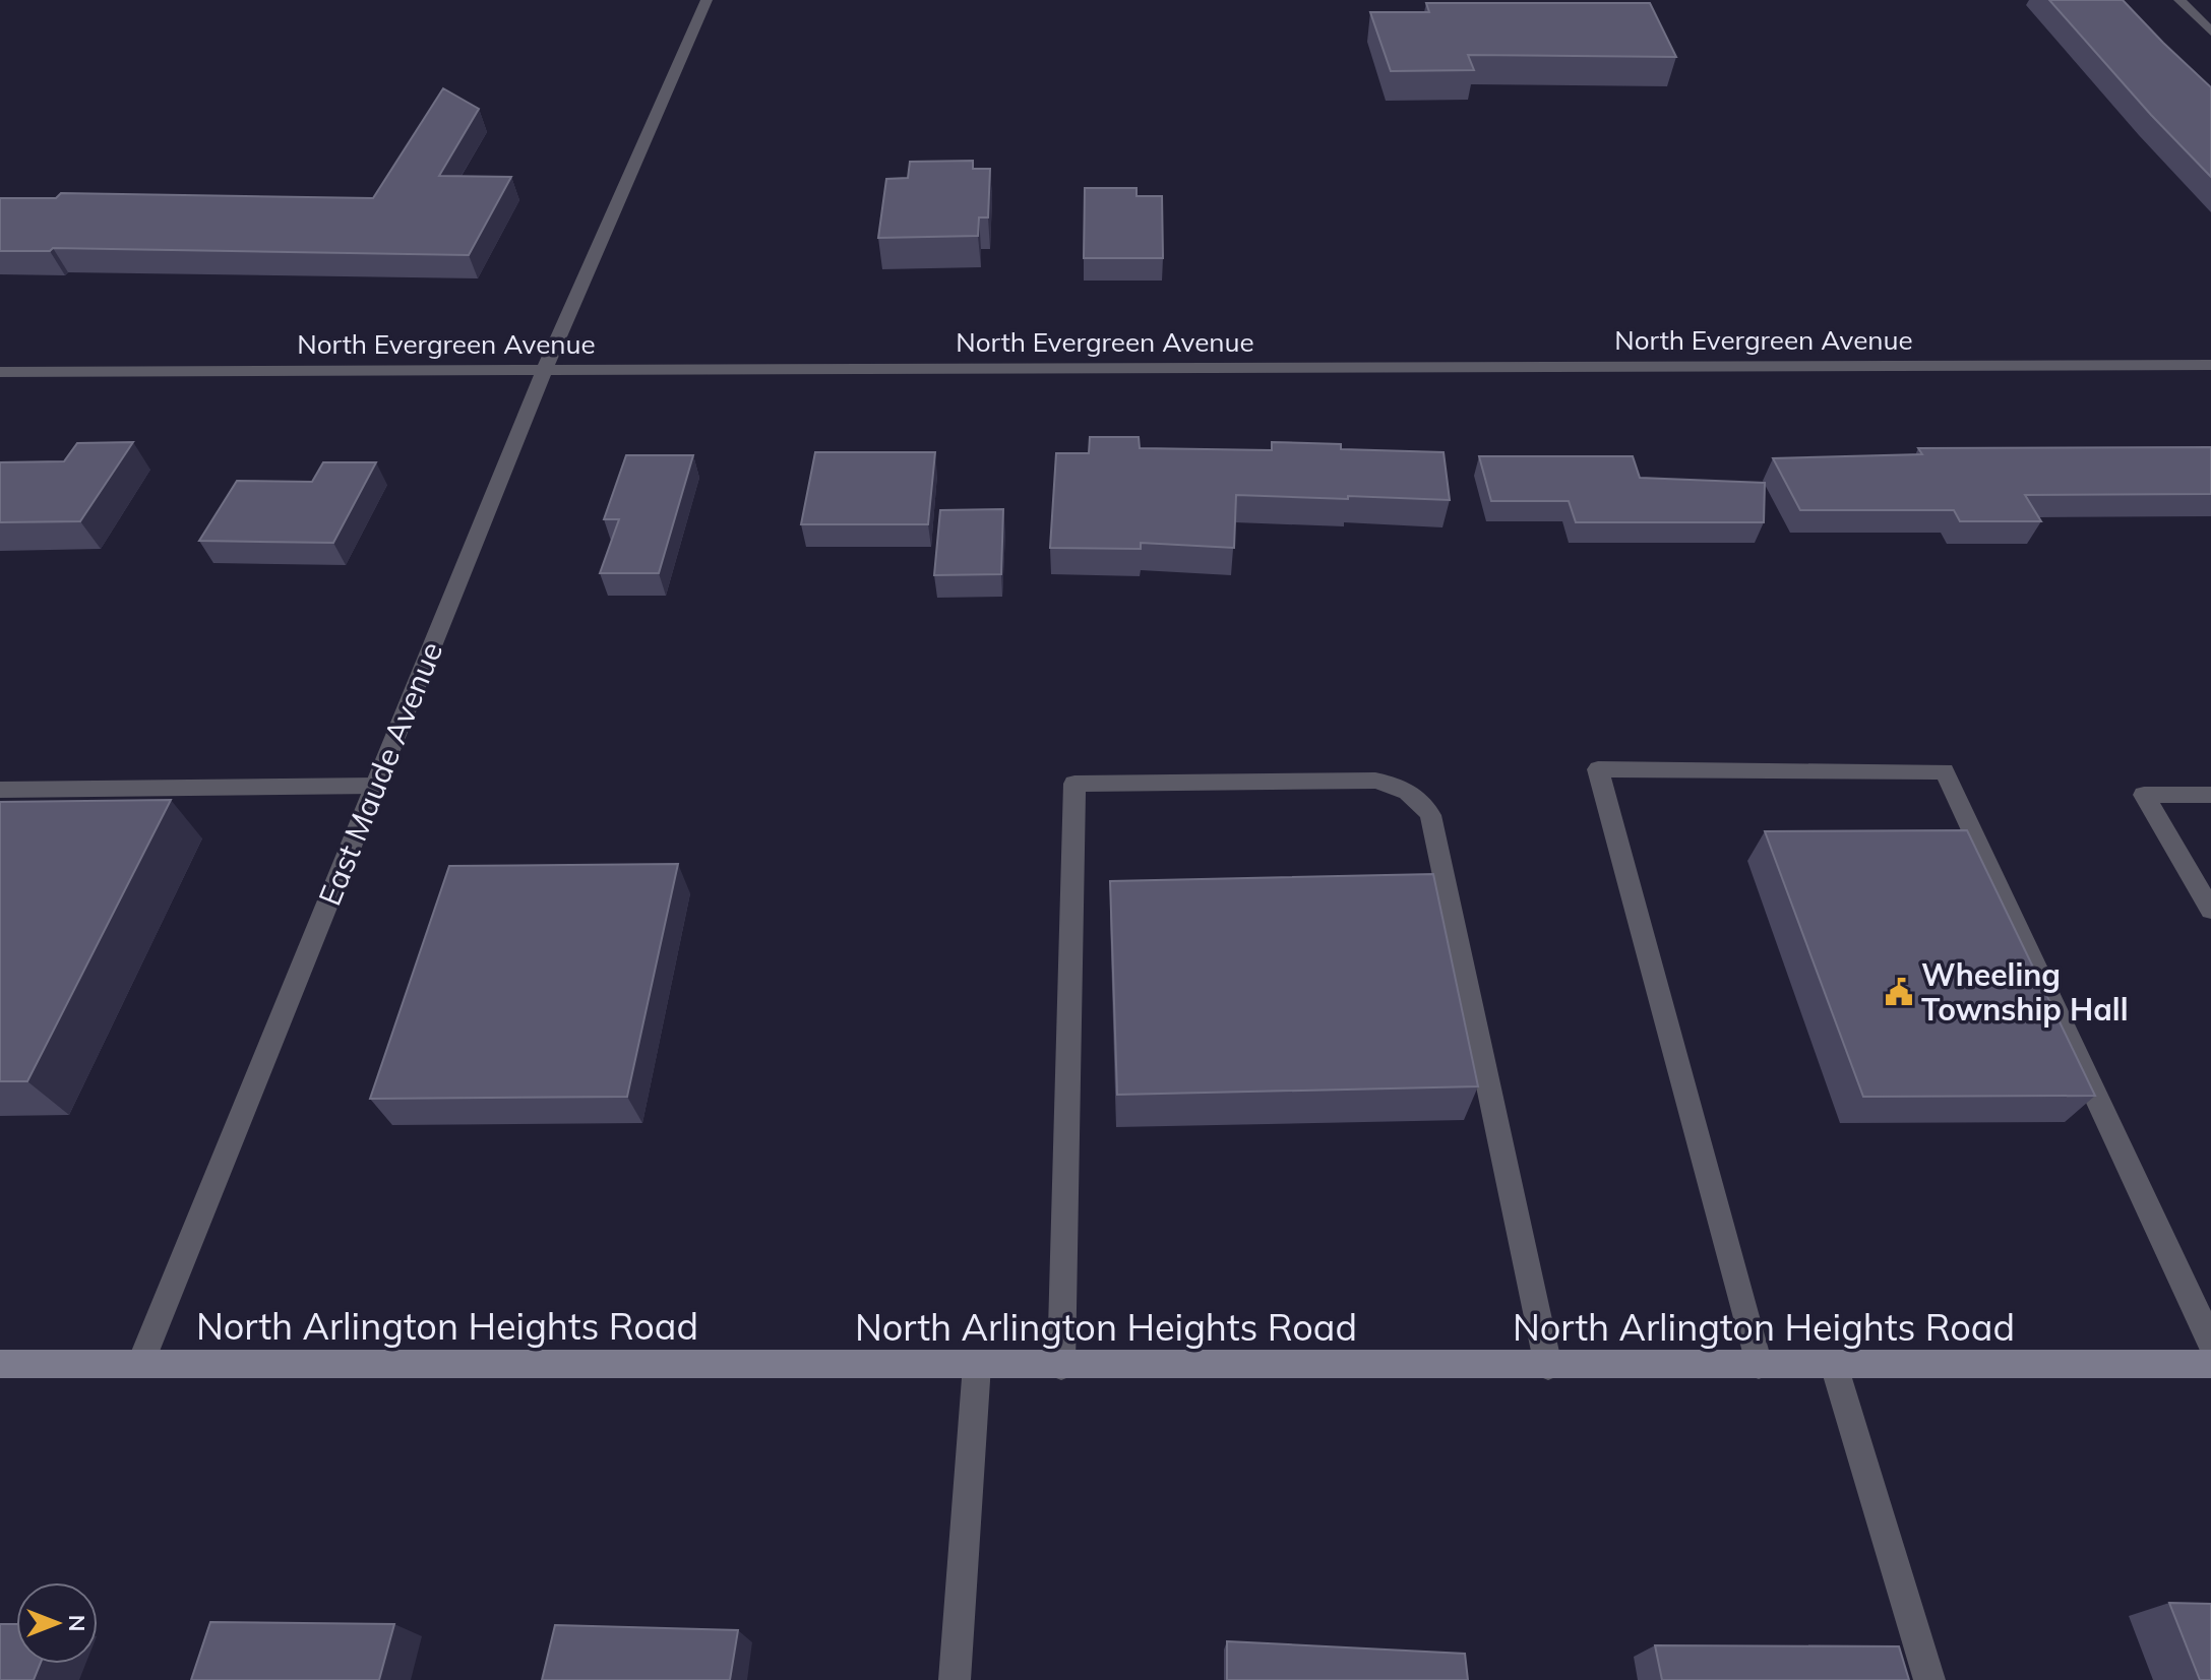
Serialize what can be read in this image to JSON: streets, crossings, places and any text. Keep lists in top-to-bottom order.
{
  "streets": {
    "main road": ["North Arlington Heights Road"],
    "street": ["North Evergreen Avenue", "East Maude Avenue"]
  },
  "crossings": [
    ["North Evergreen Avenue", "East Maude Avenue"],
    ["East Maude Avenue", "North Arlington Heights Road"]
  ],
  "places": {
    "public building": ["Wheeling Township Hall"]
  },
  "north": "right"
}
